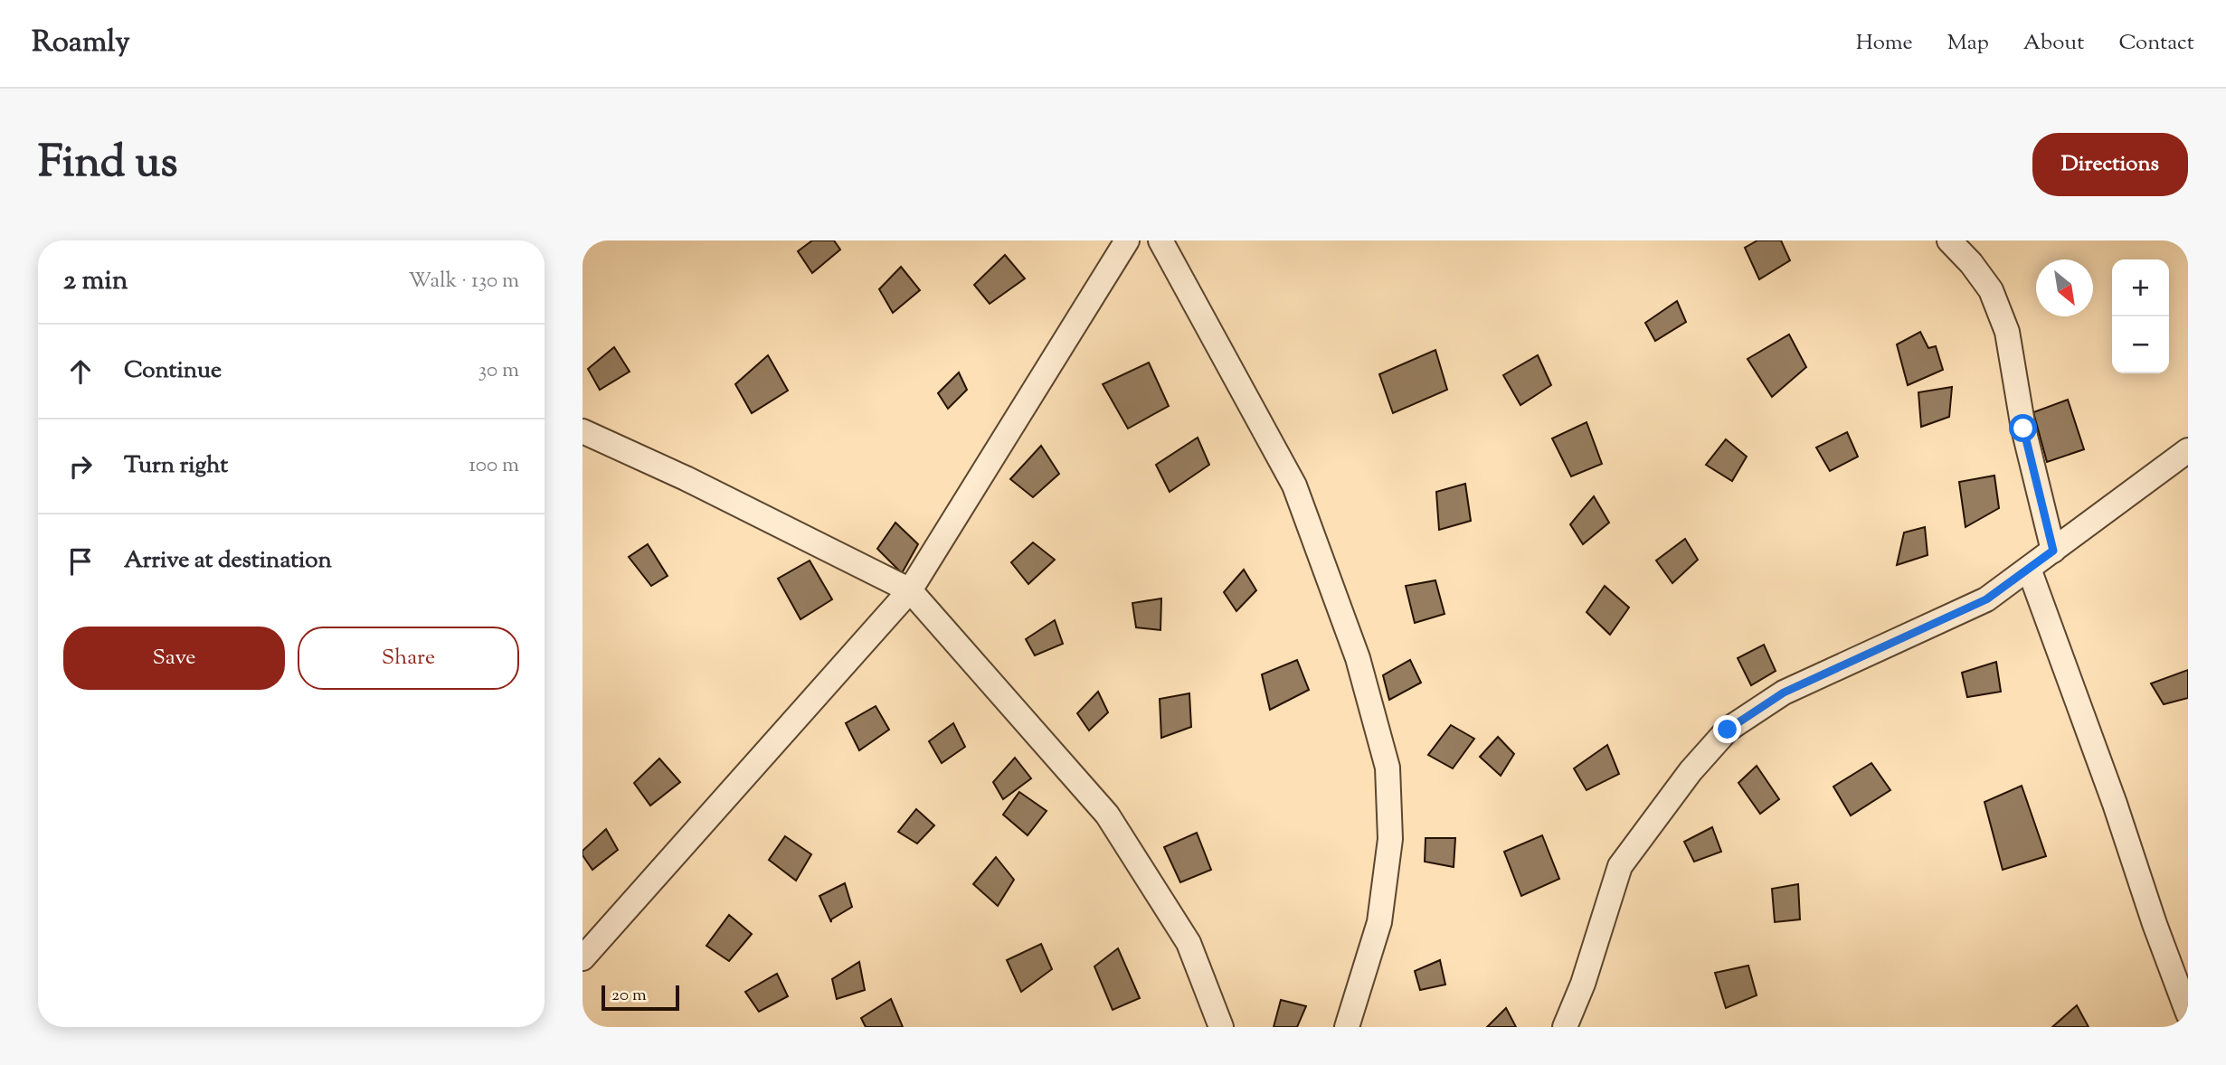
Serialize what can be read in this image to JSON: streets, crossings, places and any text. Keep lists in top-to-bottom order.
{
  "scale_bar": "20 m",
  "north": "bottom right",
  "page": {
    "header": "Roamly",
    "nav": [
      "Home",
      "Map",
      "About",
      "Contact"
    ],
    "title": "Find us",
    "buttons": [
      "Directions",
      ["Save", "Share"]
    ],
    "heading": ["2 min", "Walk · 130 m"],
    "map_buttons": ["+", "−"],
    "list": [
      ["Continue", "30 m"],
      ["Turn right", "100 m"],
      "Arrive at destination"
    ],
    "scale": "20 m"
  }
}
